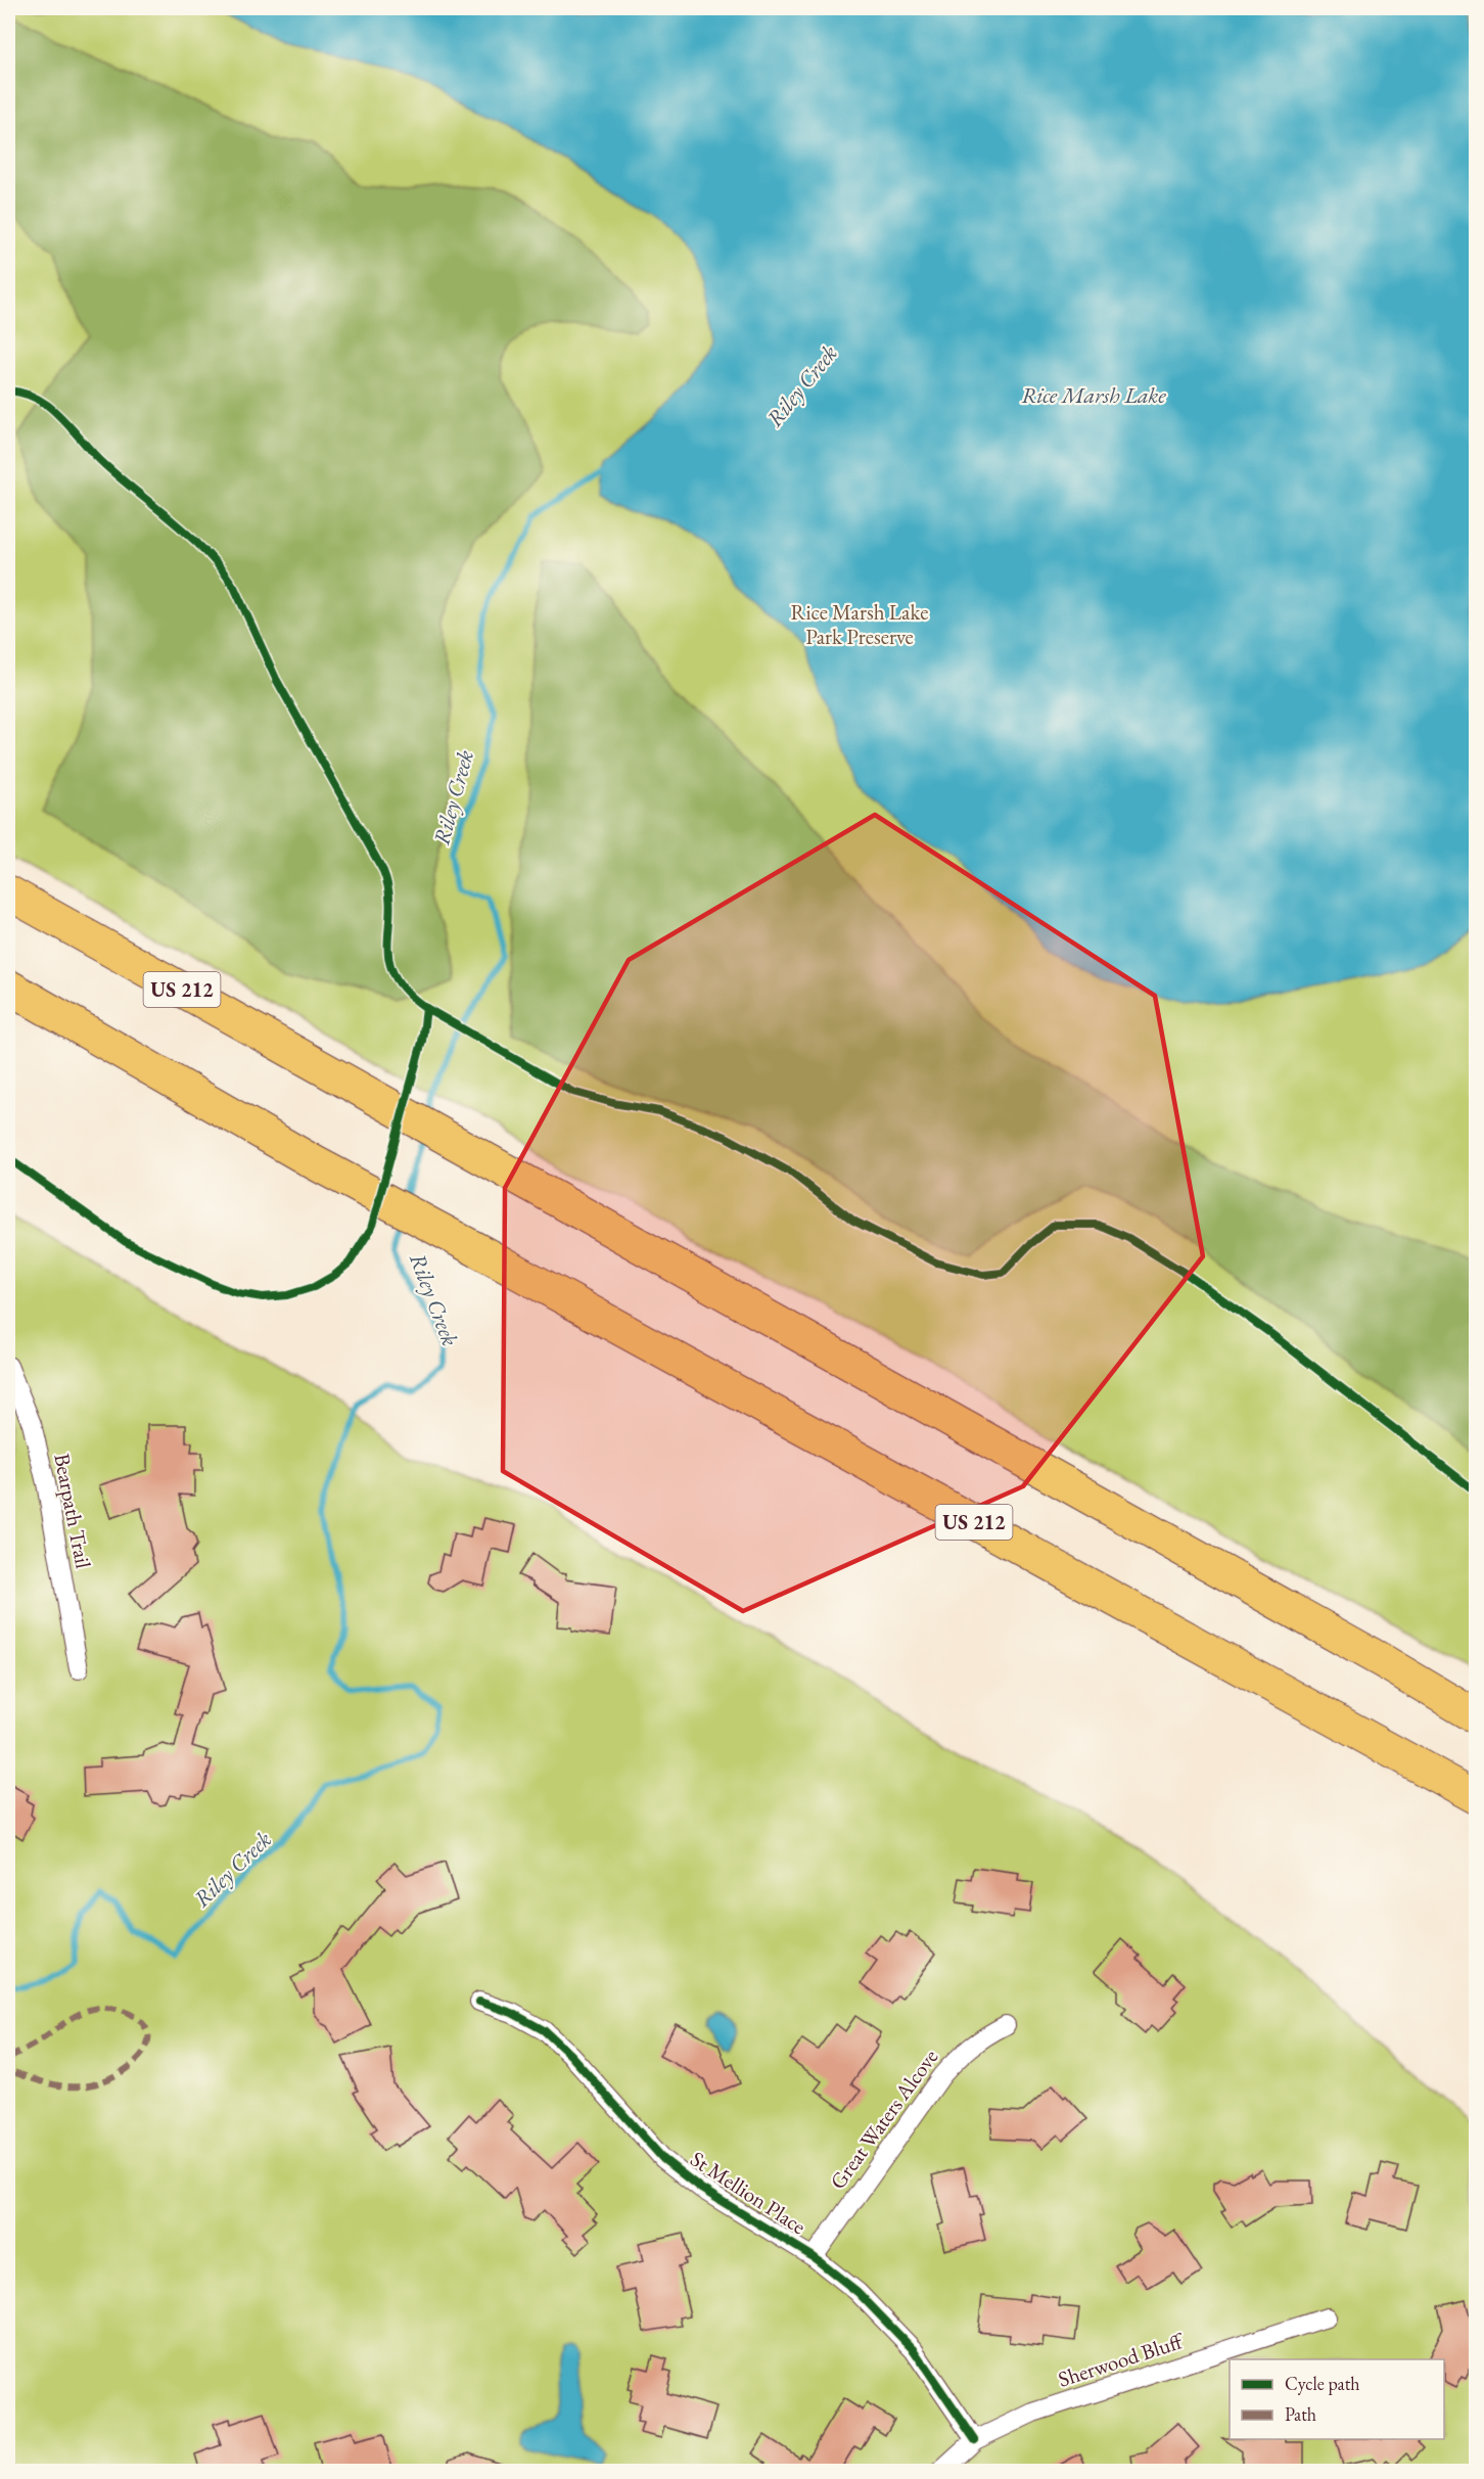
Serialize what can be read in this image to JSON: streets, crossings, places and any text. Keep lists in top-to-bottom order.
{
  "streets": {
    "highway": ["US 212"],
    "street": [
      "Bearpath Trail",
      "Great Waters Alcove",
      "St Mellion Place",
      "Sherwood Bluff"
    ]
  },
  "crossings": [
    ["Great Waters Alcove", "St Mellion Place"],
    ["St Mellion Place", "Sherwood Bluff"]
  ],
  "water": ["Riley Creek", "Rice Marsh Lake"],
  "parks": ["Rice Marsh Lake Park Preserve"],
  "legend": ["Cycle path", "Path"]
}
